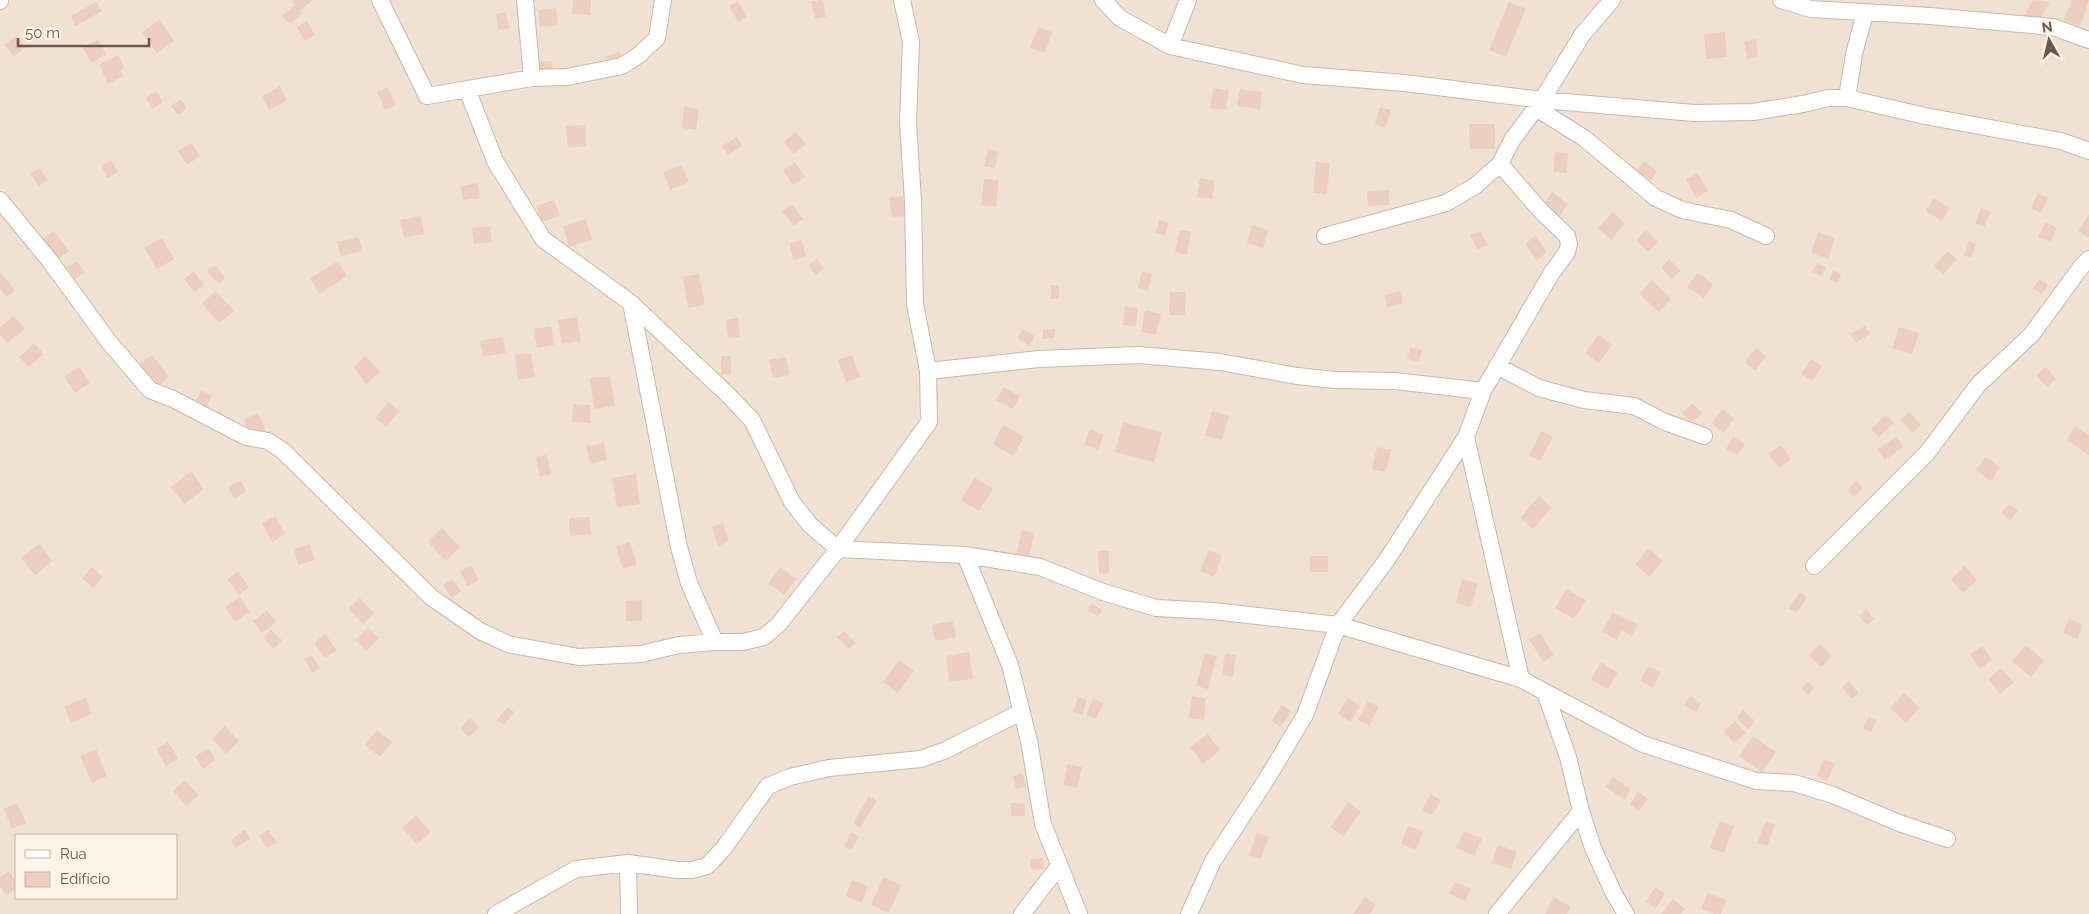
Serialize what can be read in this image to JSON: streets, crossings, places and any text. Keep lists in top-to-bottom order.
{
  "legend": ["Rua", "Edifício"],
  "scale_bar": "50 m",
  "north": "top"
}
